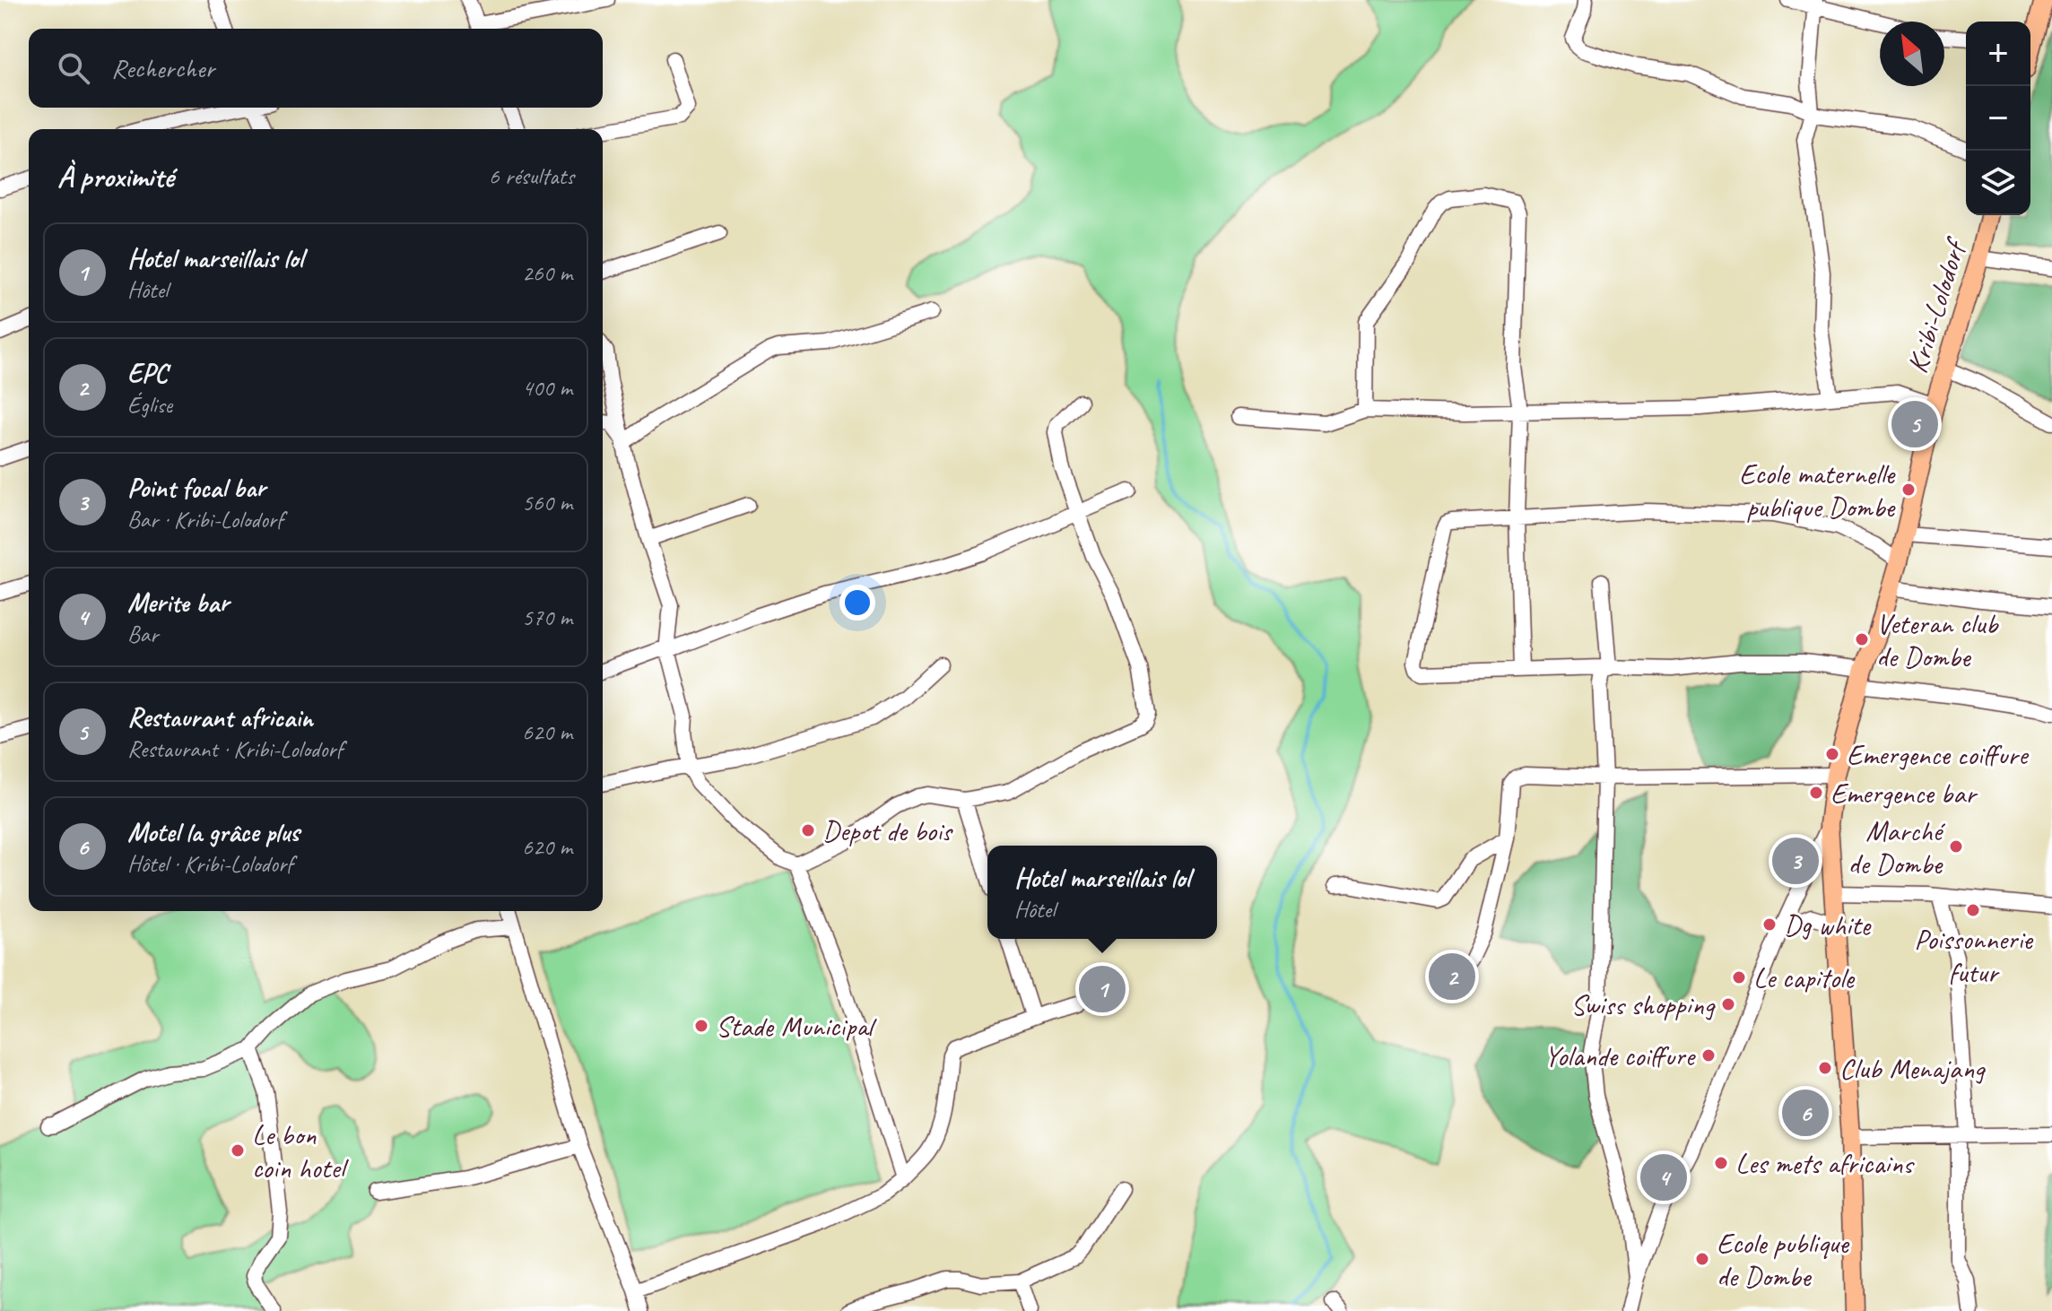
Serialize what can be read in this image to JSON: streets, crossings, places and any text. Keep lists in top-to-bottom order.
{
  "streets": {
    "main road": ["Kribi-Lolodorf"]
  },
  "places": [
    "Ecole maternelle publique Dombe",
    "Veteran club de Dombe",
    "Emergence coiffure",
    "Emergence bar",
    "Depot de bois",
    "Marché de Dombe",
    "Poissonnerie futur",
    "Dg white",
    "Le capitole",
    "Swiss shopping",
    "Stade Municipal",
    "Yolande coiffure",
    "Club Menajang",
    "Le bon coin hotel",
    "Les mets africains",
    "Ecole publique de Dombe"
  ],
  "north": "top left",
  "page": {
    "map_buttons": ["+", "−"],
    "search": "Rechercher",
    "heading": ["À proximité", "6 résultats"],
    "list": [
      {
        "mark": "1",
        "name": "Hotel marseillais lol",
        "note": "Hôtel",
        "value": "260 m"
      },
      {
        "mark": "2",
        "name": "EPC",
        "note": "Église",
        "value": "400 m"
      },
      {
        "mark": "3",
        "name": "Point focal bar",
        "note": "Bar · Kribi-Lolodorf",
        "value": "560 m"
      },
      {
        "mark": "4",
        "name": "Merite bar",
        "note": "Bar",
        "value": "570 m"
      },
      {
        "mark": "5",
        "name": "Restaurant africain",
        "note": "Restaurant · Kribi-Lolodorf",
        "value": "620 m"
      },
      {
        "mark": "6",
        "name": "Motel la grâce plus",
        "note": "Hôtel · Kribi-Lolodorf",
        "value": "620 m"
      }
    ],
    "pins": [
      "5",
      "3",
      "2",
      "1",
      "6",
      "4"
    ],
    "popup": ["Hotel marseillais lol", "Hôtel"]
  }
}
